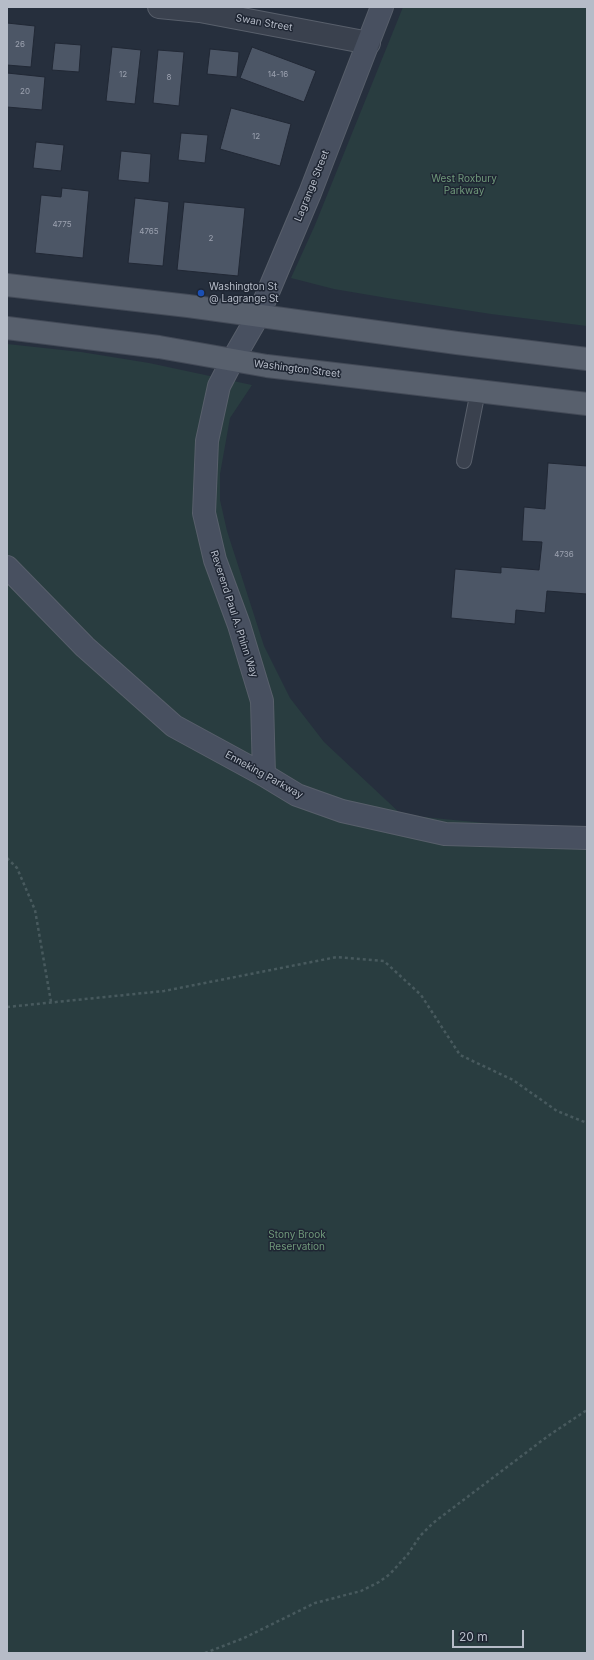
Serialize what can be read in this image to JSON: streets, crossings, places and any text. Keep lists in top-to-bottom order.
{
  "streets": {
    "main road": [
      "Lagrange Street",
      "Washington Street",
      "Reverend Paul A. Phinn Way",
      "Enneking Parkway"
    ],
    "street": ["Swan Street"]
  },
  "crossings": [
    ["Swan Street", "Lagrange Street"],
    ["Lagrange Street", "Washington Street"],
    ["Lagrange Street", "Reverend Paul A. Phinn Way"],
    ["Washington Street", "Reverend Paul A. Phinn Way"],
    ["Reverend Paul A. Phinn Way", "Enneking Parkway"]
  ],
  "parks": ["West Roxbury Parkway", "Stony Brook Reservation"],
  "places": ["Washington St @ Lagrange St"],
  "house_numbers": [
    "26",
    "12",
    "14-16",
    "8",
    "20",
    "12",
    "4775",
    "4765",
    "2",
    "4736"
  ],
  "scale_bar": "20 m"
}
